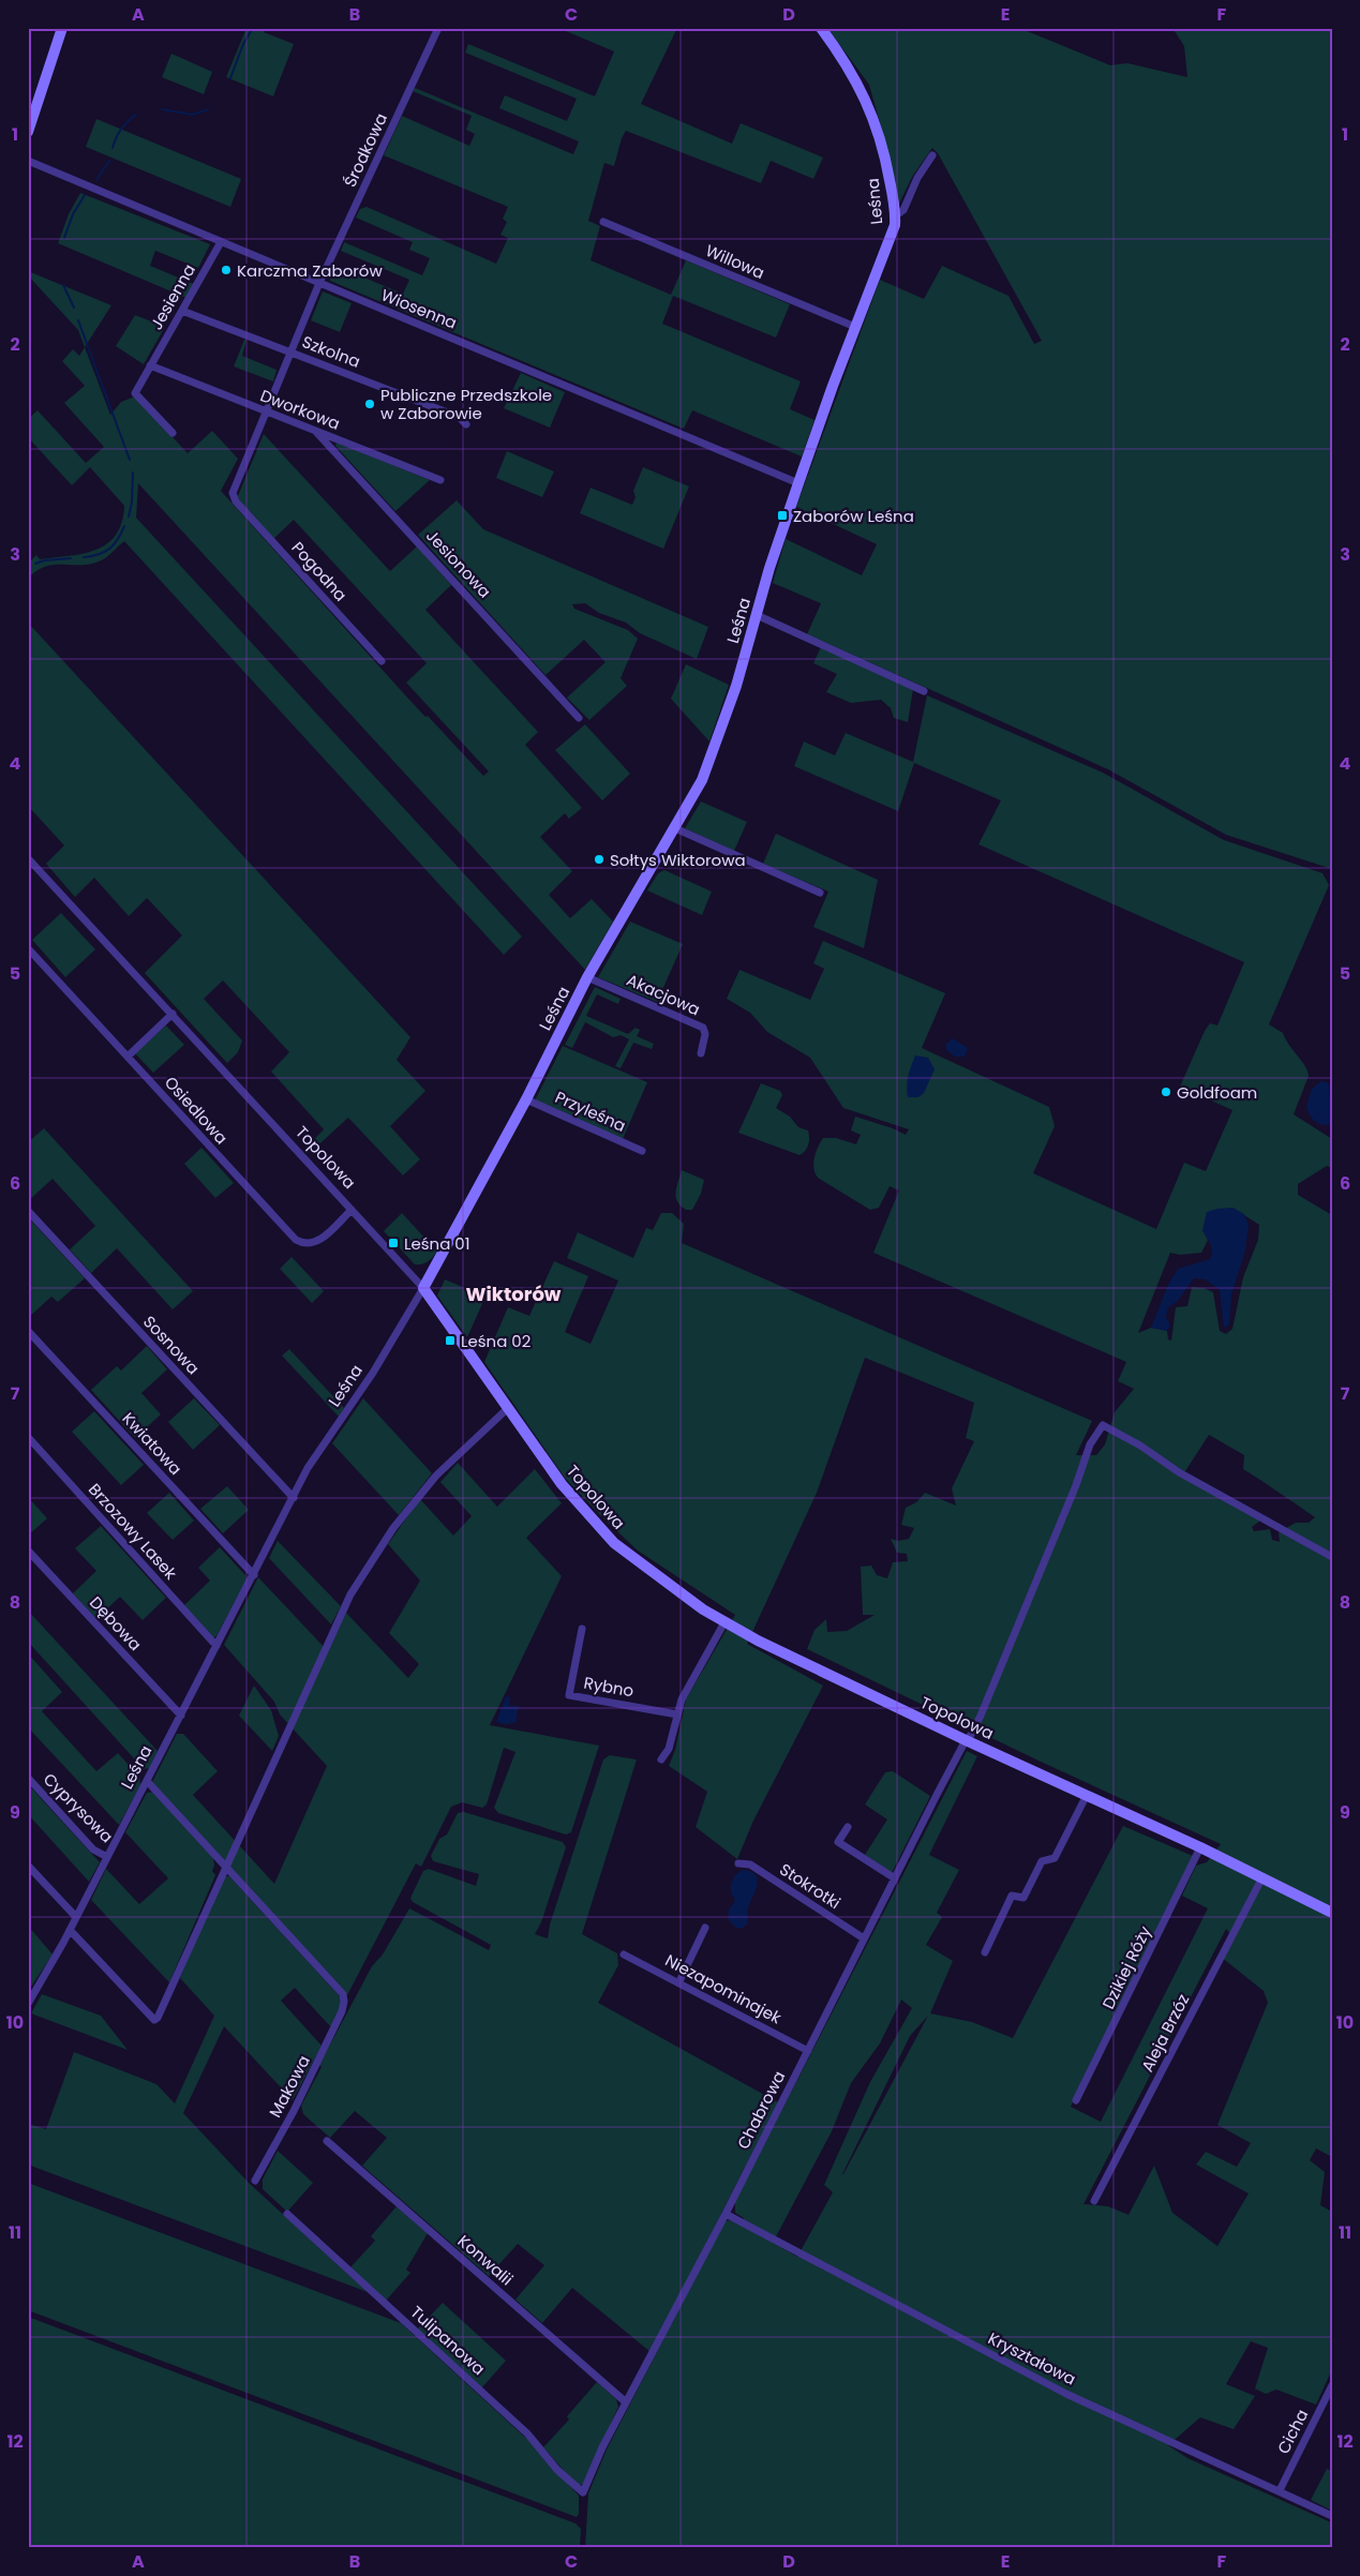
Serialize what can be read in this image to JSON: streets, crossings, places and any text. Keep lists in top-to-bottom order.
{
  "streets": {
    "street": [
      "Środkowa",
      "Leśna",
      "Willowa",
      "Jesienna",
      "Wiosenna",
      "Szkolna",
      "Dworkowa",
      "Jesionowa",
      "Pogodna",
      "Akacjowa",
      "Osiedlowa",
      "Przyleśna",
      "Topolowa",
      "Sosnowa",
      "Kwiatowa",
      "Brzozowy Lasek",
      "Dębowa",
      "Rybno",
      "Cyprysowa",
      "Stokrotki",
      "Dzikiej Róży",
      "Niezapominajek",
      "Aleja Brzóz",
      "Makowa",
      "Chabrowa",
      "Konwalii",
      "Tulipanowa",
      "Kryształowa",
      "Cicha"
    ]
  },
  "crossings": [
    ["Środkowa", "Wiosenna"],
    ["Środkowa", "Szkolna"],
    ["Środkowa", "Dworkowa"],
    ["Środkowa", "Pogodna"],
    ["Leśna", "Willowa"],
    ["Leśna", "Wiosenna"],
    ["Leśna", "Akacjowa"],
    ["Leśna", "Przyleśna"],
    ["Leśna", "Topolowa"],
    ["Leśna", "Sosnowa"],
    ["Leśna", "Kwiatowa"],
    ["Leśna", "Brzozowy Lasek"],
    ["Leśna", "Dębowa"],
    ["Leśna", "Cyprysowa"],
    ["Jesienna", "Wiosenna"],
    ["Jesienna", "Szkolna"],
    ["Jesienna", "Dworkowa"],
    ["Dworkowa", "Jesionowa"],
    ["Osiedlowa", "Topolowa"],
    ["Topolowa", "Dzikiej Róży"],
    ["Topolowa", "Aleja Brzóz"],
    ["Topolowa", "Chabrowa"],
    ["Stokrotki", "Chabrowa"],
    ["Niezapominajek", "Chabrowa"],
    ["Chabrowa", "Konwalii"],
    ["Chabrowa", "Tulipanowa"],
    ["Chabrowa", "Kryształowa"],
    ["Kryształowa", "Cicha"]
  ],
  "districts": ["Wiktorów"],
  "places": {
    "other": [
      "Karczma Zaborów",
      "Publiczne Przedszkole w Zaborowie",
      "Sołtys Wiktorowa",
      "Goldfoam"
    ],
    "transit": ["Zaborów Leśna", "Leśna 01", "Leśna 02"]
  },
  "grid": {
    "columns": [
      "A",
      "B",
      "C",
      "D",
      "E",
      "F"
    ],
    "rows": [
      "1",
      "2",
      "3",
      "4",
      "5",
      "6",
      "7",
      "8",
      "9",
      "10",
      "11",
      "12"
    ]
  }
}
